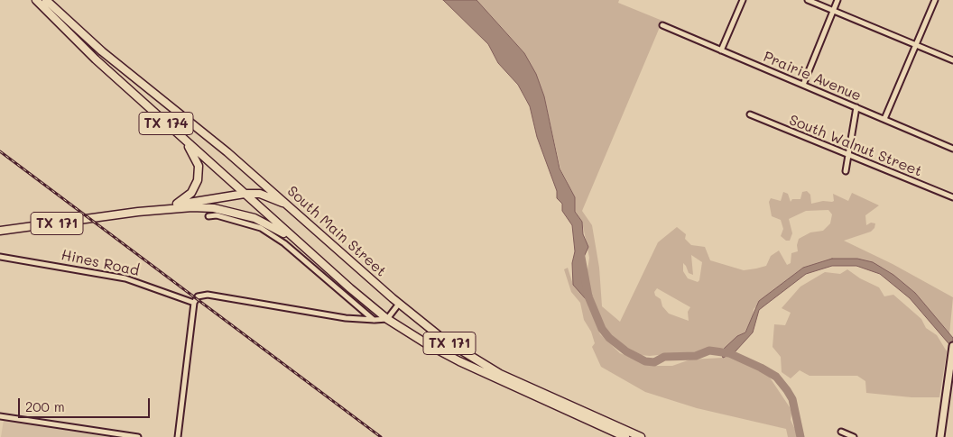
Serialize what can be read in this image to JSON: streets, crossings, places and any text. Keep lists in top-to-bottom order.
{
  "streets": {
    "main road": ["TX 174", "TX 171", "South Main Street"],
    "street": ["Prairie Avenue", "South Walnut Street", "Hines Road"]
  },
  "crossings": [
    ["TX 171", "South Main Street"]
  ],
  "scale_bar": "200 m"
}
